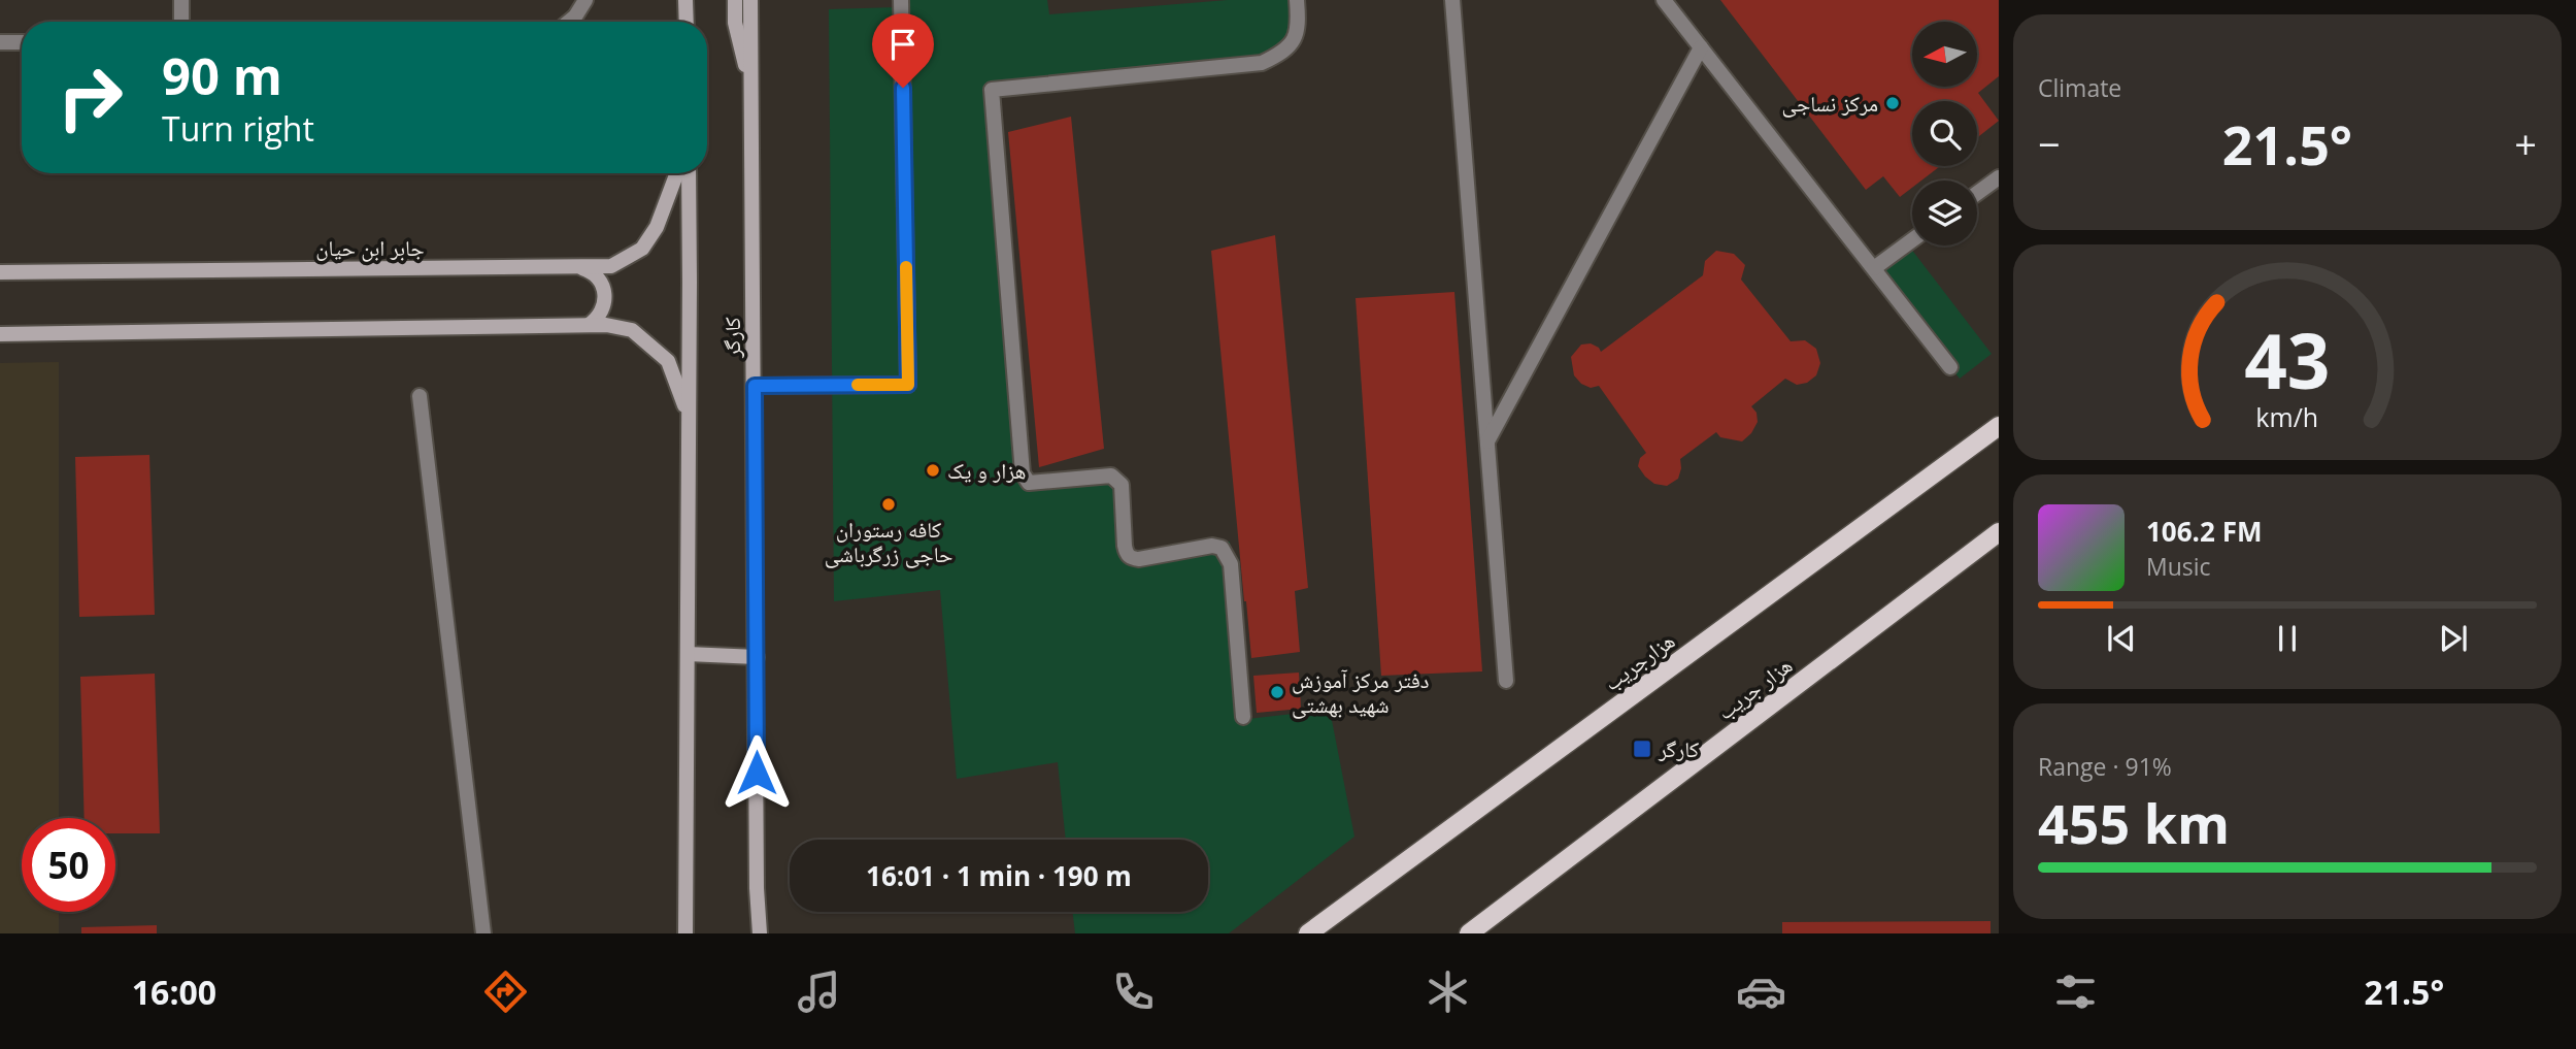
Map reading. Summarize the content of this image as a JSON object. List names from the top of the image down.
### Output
{
  "streets": {
    "main road": [
      "جابر ابن حیان",
      "کارگر",
      "هزارجریب",
      "هزار جریب"
    ]
  },
  "places": {
    "other": [
      "مرکز نساجی",
      "هزار و یک",
      "کافه رستوران حاجی زرگرباشی",
      "دفتر مرکز آموزش شهید بهشتی"
    ],
    "transit": ["کارگر"]
  },
  "north": "left",
  "page": {
    "tile": [
      "Climate",
      ["Range · 91%", "455 km"]
    ],
    "turn": ["90 m", "Turn right"],
    "heat": ["−", "21.5°", "+"],
    "song": ["106.2 FM", "Music"],
    "limit": "50",
    "trip": "16:01 · 1 min · 190 m",
    "tabs": ["16:00", "21.5°"],
    "gauge": ["43", "km/h"]
  }
}
